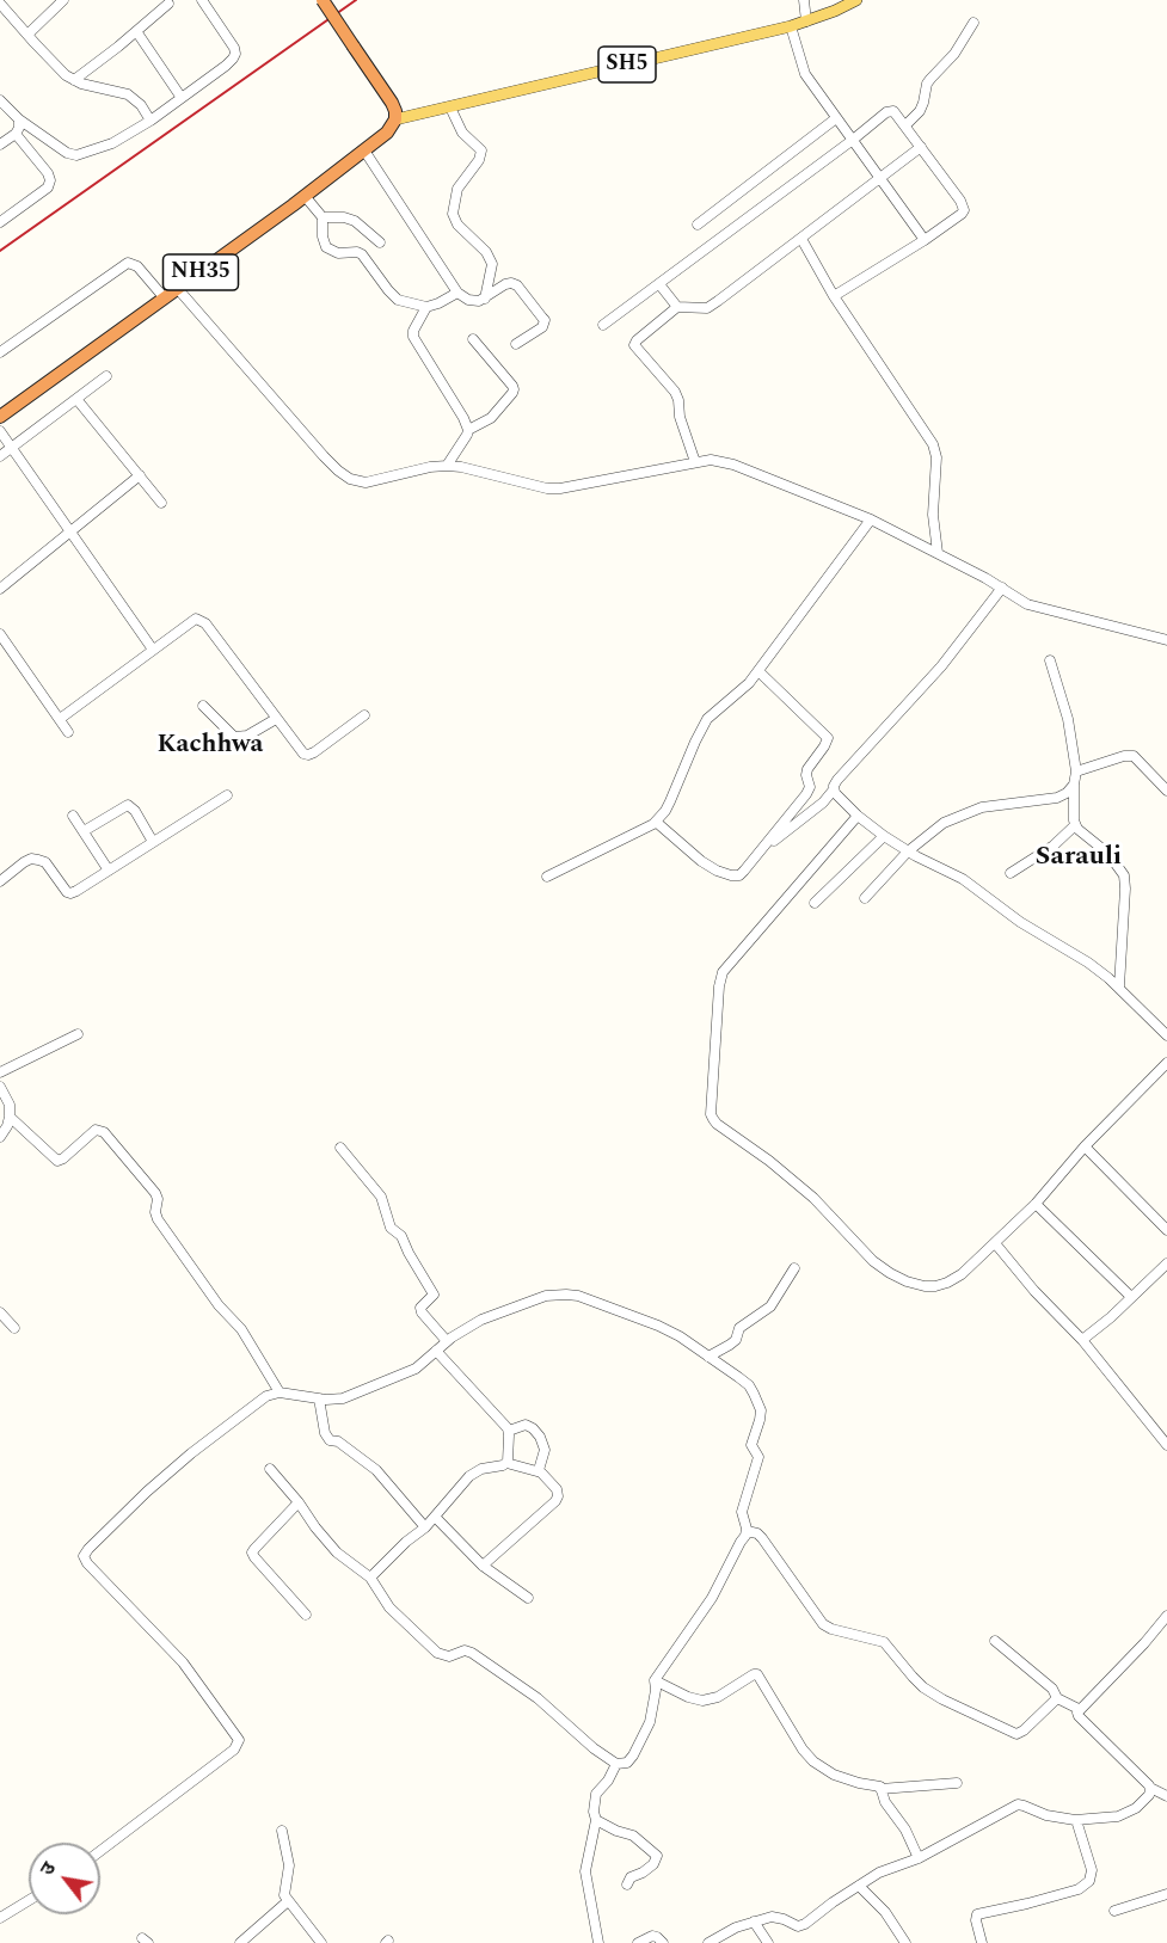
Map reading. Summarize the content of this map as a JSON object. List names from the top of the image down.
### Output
{
  "streets": {
    "highway": ["NH35"],
    "main road": ["SH5"]
  },
  "crossings": [
    ["SH5", "NH35"]
  ],
  "districts": ["Kachhwa", "Sarauli"],
  "north": "top left"
}
